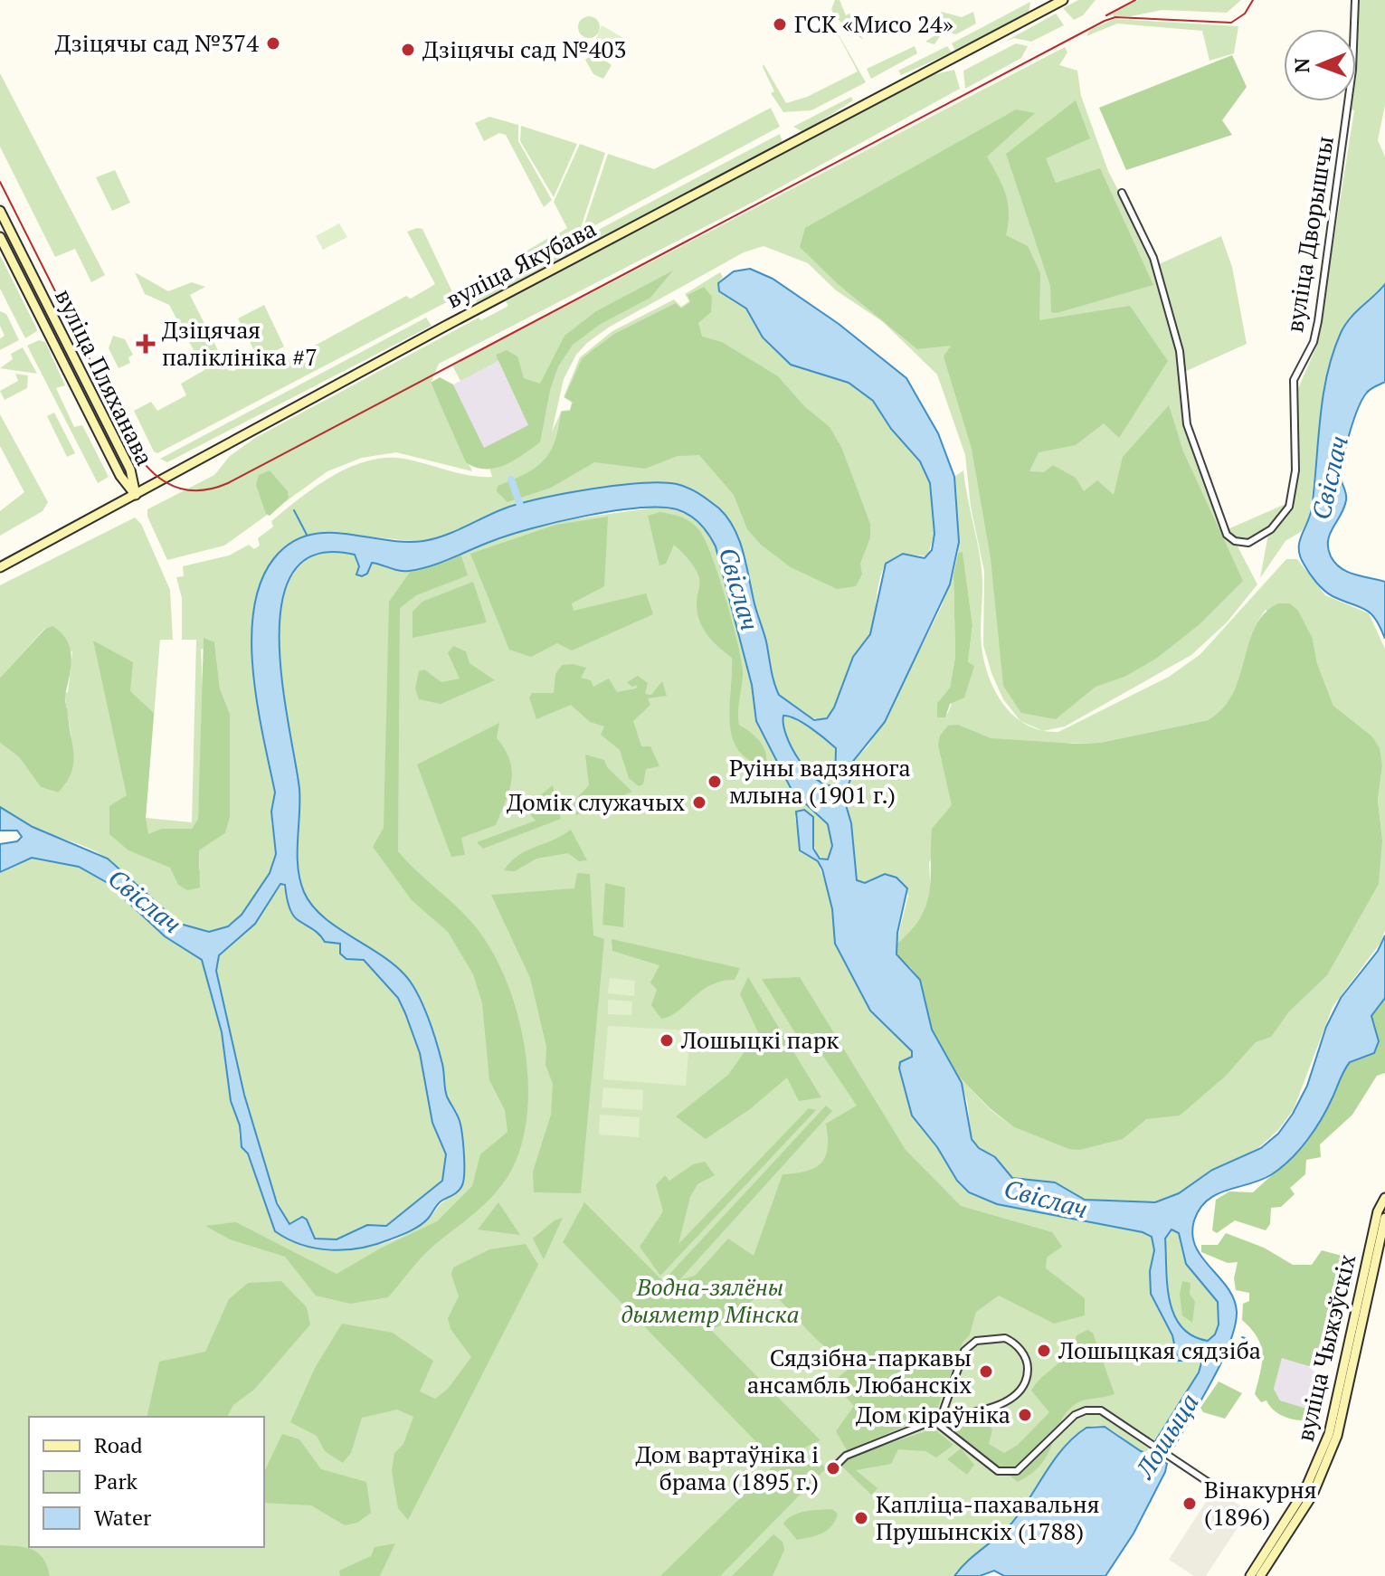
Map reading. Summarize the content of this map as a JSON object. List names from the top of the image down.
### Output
{
  "streets": {
    "main road": ["вуліца Якубава", "вуліца Пляханава", "вуліца Чыжэўскіх"],
    "street": ["вуліца Дворышчы"]
  },
  "crossings": [
    ["вуліца Якубава", "вуліца Пляханава"]
  ],
  "water": ["Свіслач", "Лошыца"],
  "parks": ["Водна-зялёны дыяметр Мінска"],
  "places": {
    "other": [
      "ГСК «Мисо 24»",
      "Дзіцячы сад №374",
      "Дзіцячы сад №403",
      "Руіны вадзянога млына (1901 г.)",
      "Домік служачых",
      "Лошыцкі парк",
      "Лошыцкая сядзіба",
      "Сядзібна-паркавы ансамбль Любанскіх",
      "Дом кіраўніка",
      "Дом вартаўніка і брама (1895 г.)",
      "Вінакурня (1896)",
      "Капліца-пахавальня Прушынскіх (1788)"
    ],
    "health": ["Дзіцячая паліклініка #7"]
  },
  "legend": ["Road", "Park", "Water"],
  "north": "left"
}
